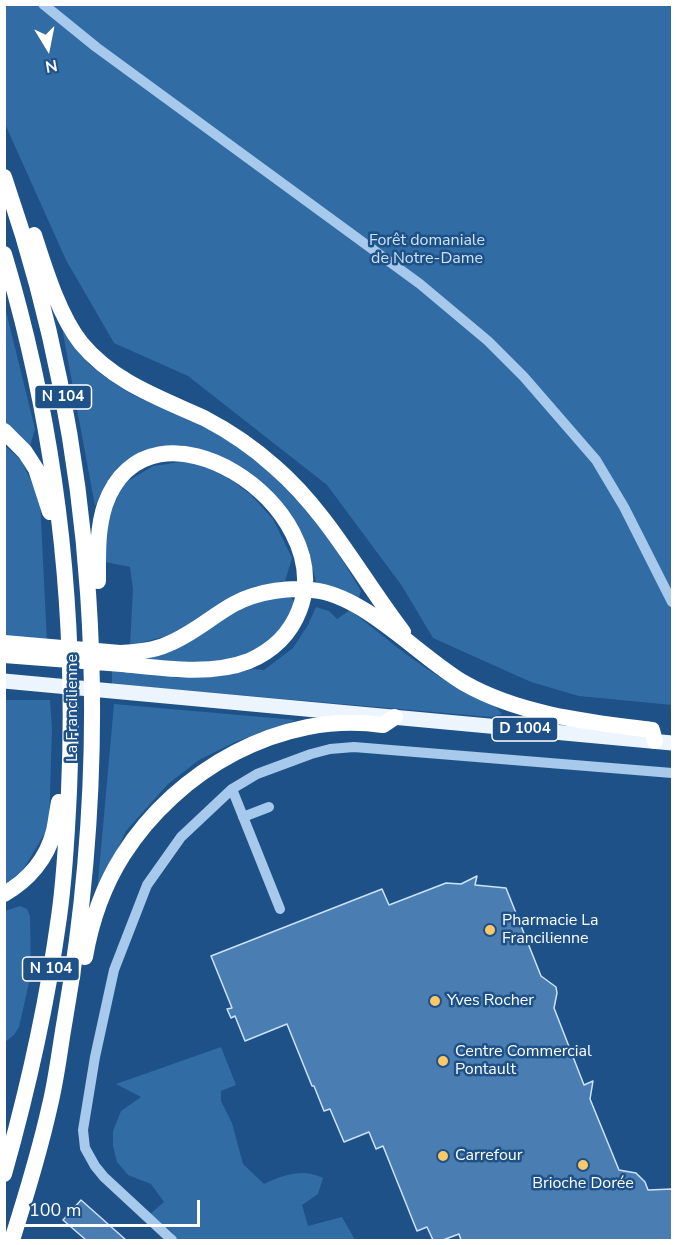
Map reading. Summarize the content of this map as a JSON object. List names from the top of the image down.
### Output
{
  "streets": {
    "highway": ["N 104", "La Francilienne"],
    "main road": ["D 1004"]
  },
  "parks": ["Forêt domaniale de Notre-Dame"],
  "places": [
    "Pharmacie La Francilienne",
    "Yves Rocher",
    "Centre Commercial Pontault",
    "Carrefour",
    "Brioche Dorée"
  ],
  "scale_bar": "100 m",
  "north": "bottom"
}
